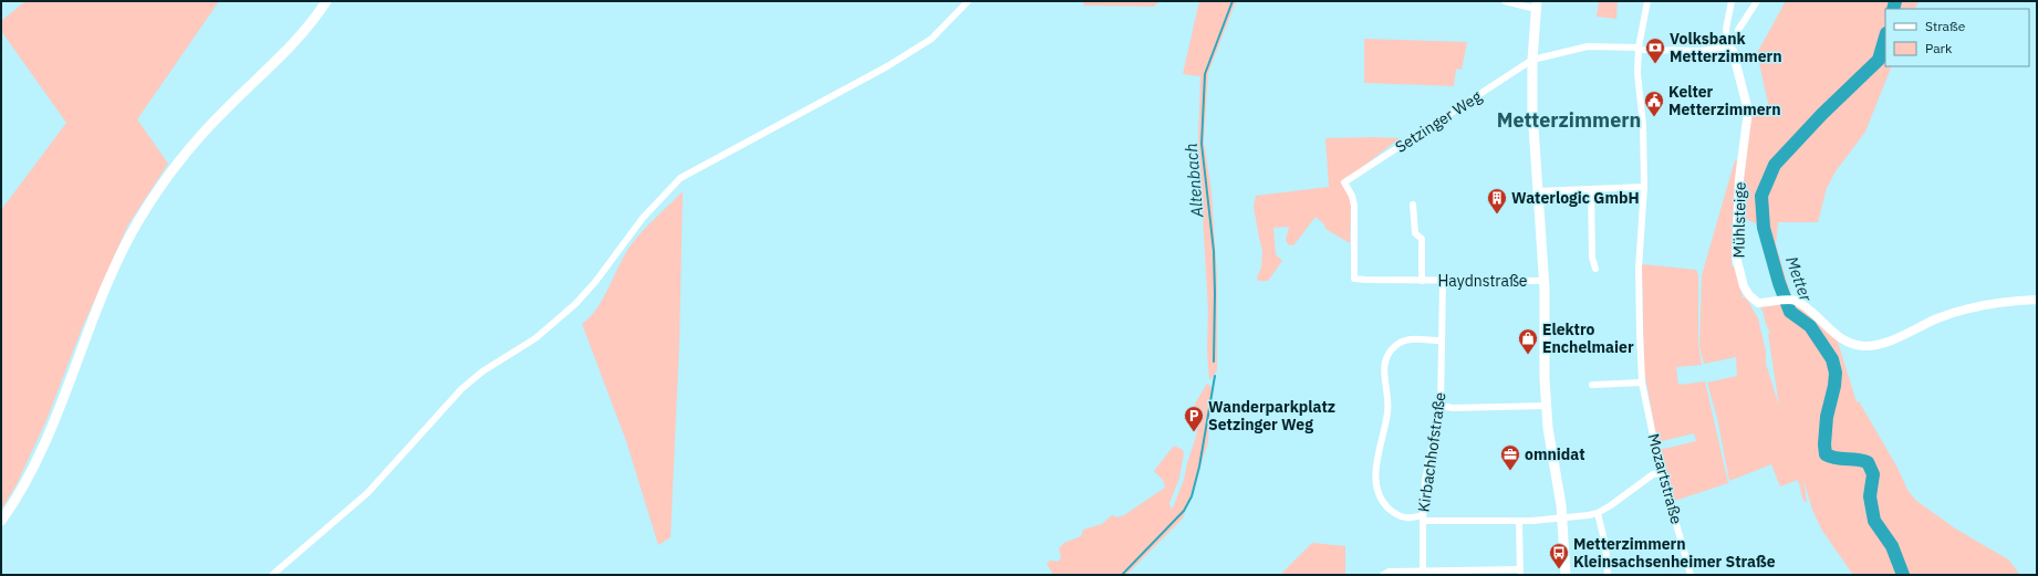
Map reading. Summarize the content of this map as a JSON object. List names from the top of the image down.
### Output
{
  "streets": {
    "street": [
      "Setzinger Weg",
      "Mühlsteige",
      "Haydnstraße",
      "Kirbachhofstraße",
      "Mozartstraße"
    ]
  },
  "crossings": [
    ["Setzinger Weg", "Mühlsteige"],
    ["Setzinger Weg", "Haydnstraße"],
    ["Setzinger Weg", "Mozartstraße"],
    ["Haydnstraße", "Kirbachhofstraße"]
  ],
  "districts": ["Metterzimmern"],
  "water": ["Altenbach", "Metter"],
  "places": {
    "bank": ["Volksbank Metterzimmern"],
    "public building": ["Kelter Metterzimmern"],
    "building": ["Waterlogic GmbH"],
    "shop": ["Elektro Enchelmaier"],
    "parking": ["Wanderparkplatz Setzinger Weg"],
    "office": ["omnidat"],
    "bus stop": ["Metterzimmern Kleinsachsenheimer Straße"]
  },
  "legend": ["Straße", "Park"]
}
